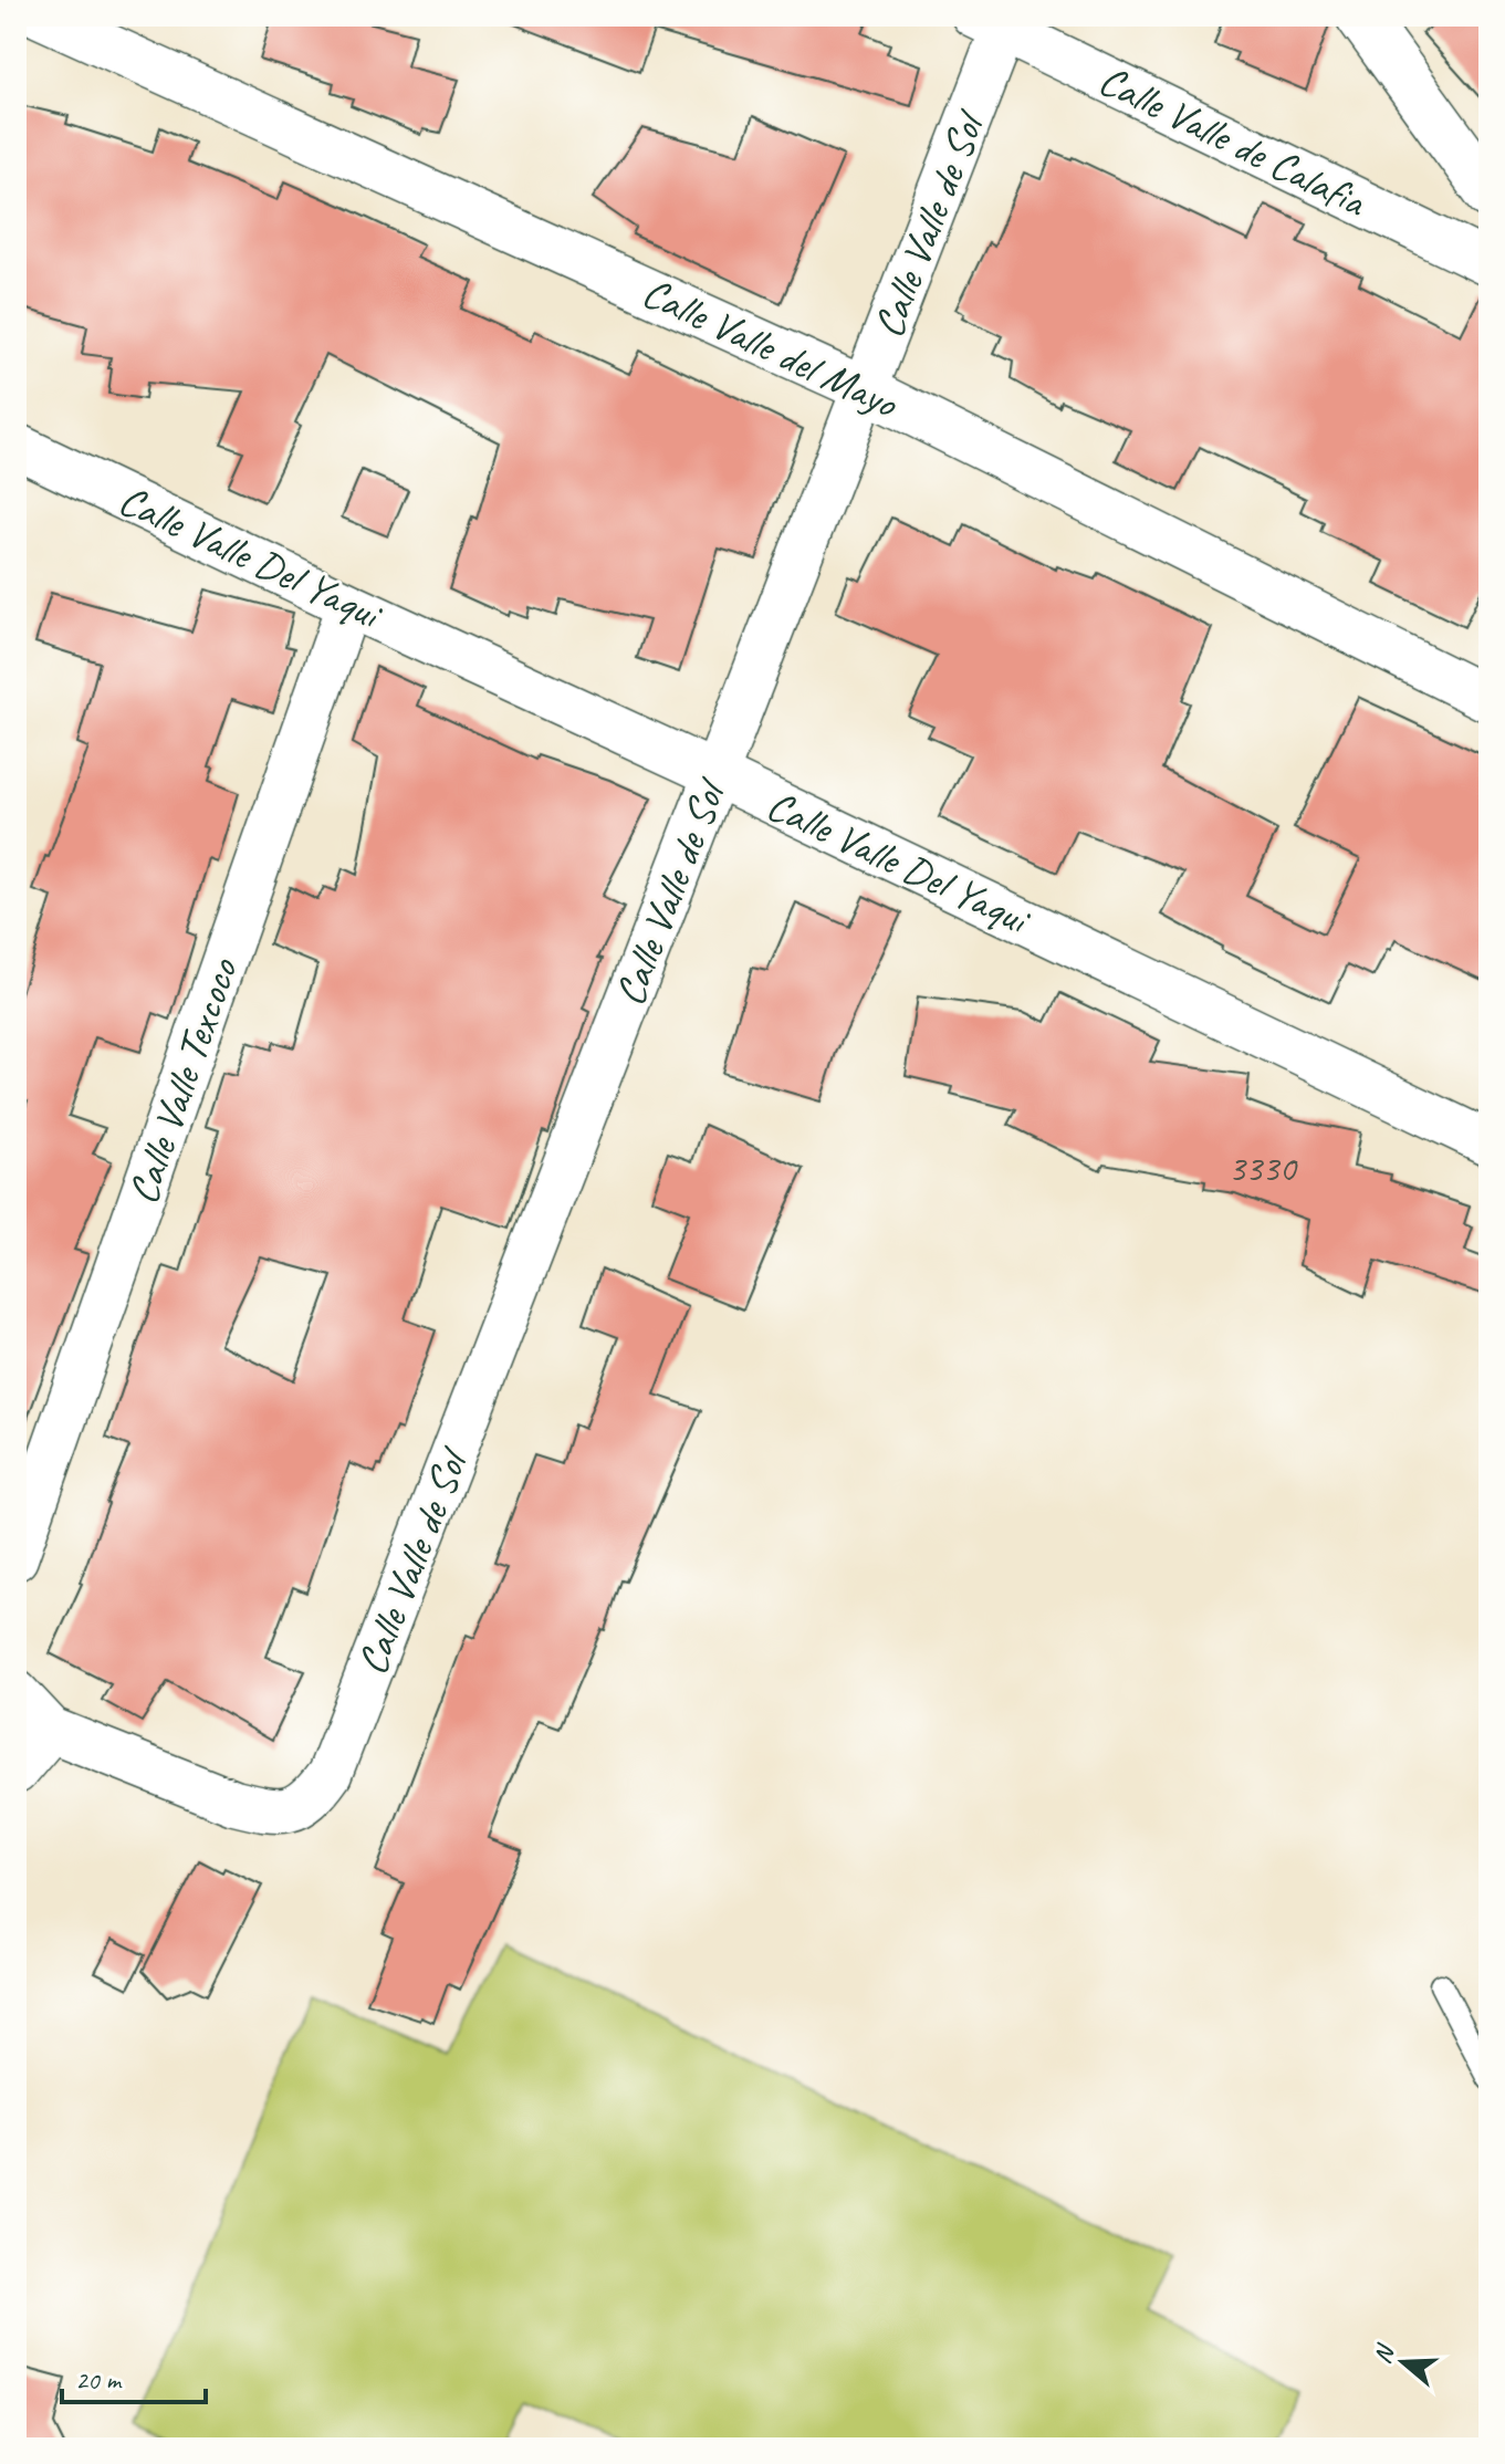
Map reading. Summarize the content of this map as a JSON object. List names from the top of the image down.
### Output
{
  "streets": {
    "street": [
      "Calle Valle de Calafia",
      "Calle Valle de Sol",
      "Calle Valle del Mayo",
      "Calle Valle Del Yaqui",
      "Calle Valle Texcoco"
    ]
  },
  "crossings": [
    ["Calle Valle de Calafia", "Calle Valle de Sol"],
    ["Calle Valle de Sol", "Calle Valle del Mayo"],
    ["Calle Valle de Sol", "Calle Valle Del Yaqui"],
    ["Calle Valle Del Yaqui", "Calle Valle Texcoco"]
  ],
  "house_numbers": ["3330"],
  "scale_bar": "20 m",
  "north": "left"
}
